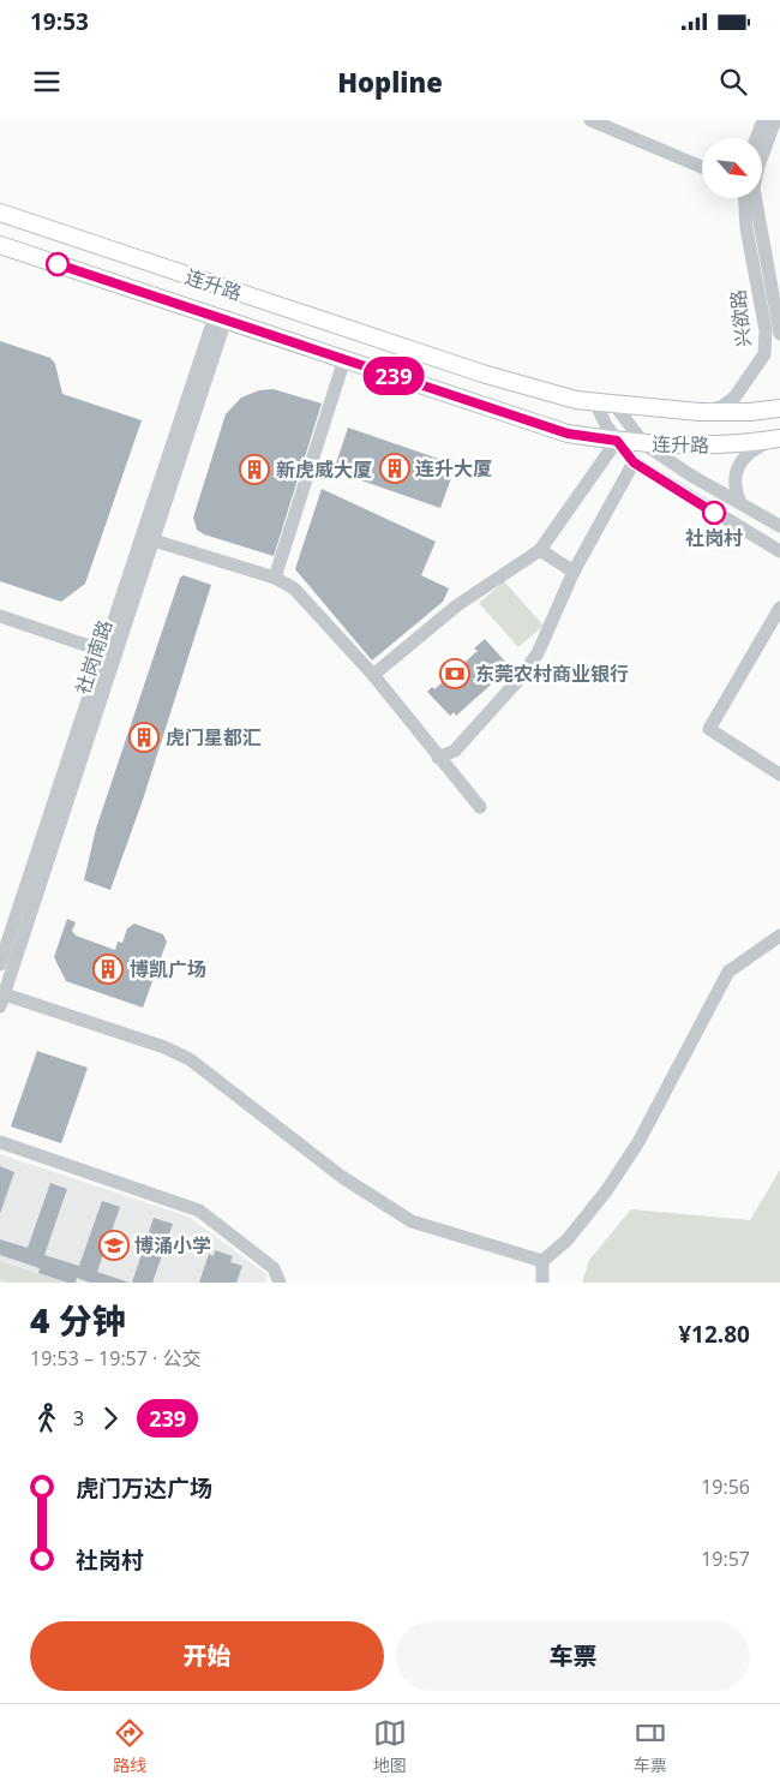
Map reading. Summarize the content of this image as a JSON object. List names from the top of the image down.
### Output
{
  "streets": {
    "main road": ["连升路"],
    "street": ["兴欲路", "社岗南路"]
  },
  "crossings": [
    ["连升路", "兴欲路"],
    ["连升路", "社岗南路"]
  ],
  "places": {
    "building": [
      "连升大厦",
      "新虎威大厦",
      "虎门星都汇",
      "博凯广场"
    ],
    "other": ["社岗村"],
    "bank": ["东莞农村商业银行"],
    "school or university": ["博涌小学"]
  },
  "lines": ["bus line 239"],
  "north": "bottom right",
  "page": {
    "status": "19:53",
    "header": "Hopline",
    "on_map": "239",
    "heading": ["4 分钟", "19:53 – 19:57 · 公交", "¥12.80"],
    "legs": ["3", "239"],
    "list": [
      {
        "name": "虎门万达广场",
        "value": "19:56"
      },
      {
        "name": "社岗村",
        "value": "19:57"
      }
    ],
    "buttons": ["开始", "车票"],
    "tabs": ["路线", "地图", "车票"]
  }
}
